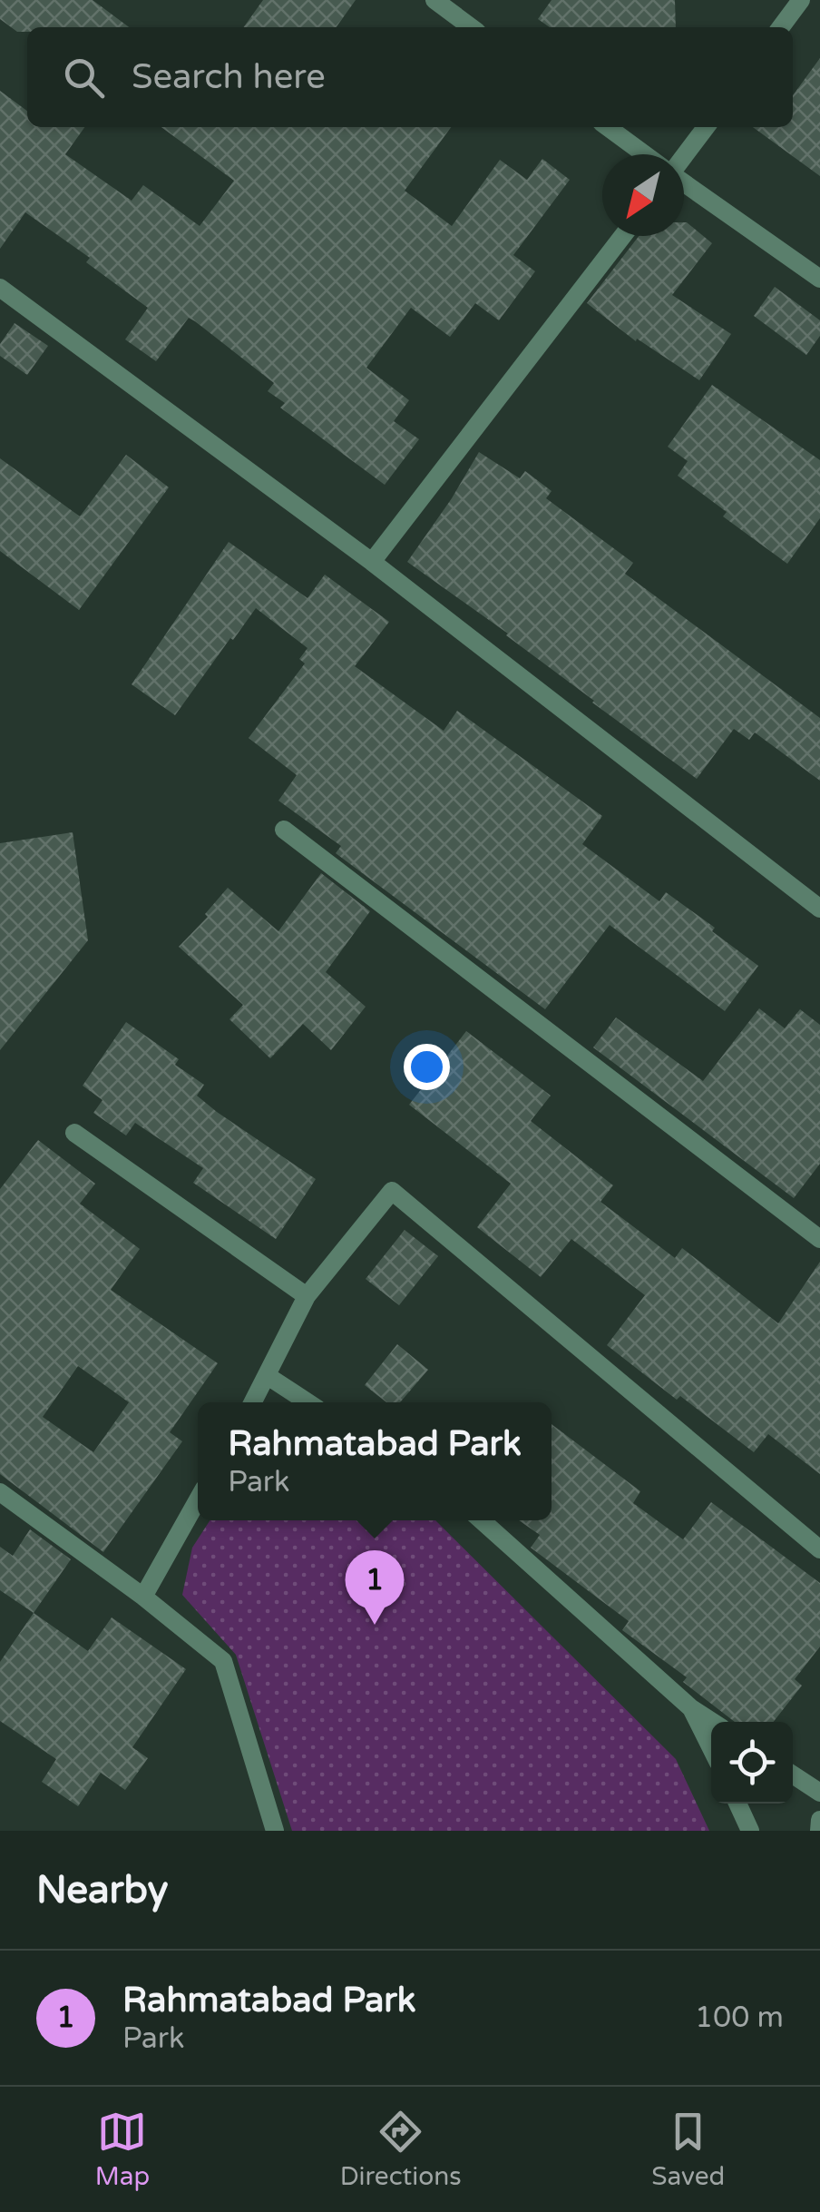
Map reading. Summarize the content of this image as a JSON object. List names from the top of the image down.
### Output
{
  "north": "bottom left",
  "page": {
    "search": "Search here",
    "popup": ["Rahmatabad Park", "Park"],
    "pins": "1",
    "heading": "Nearby",
    "list": [
      {
        "mark": "1",
        "name": "Rahmatabad Park",
        "note": "Park",
        "value": "100 m"
      }
    ],
    "nav": ["Map", "Directions", "Saved"]
  }
}
